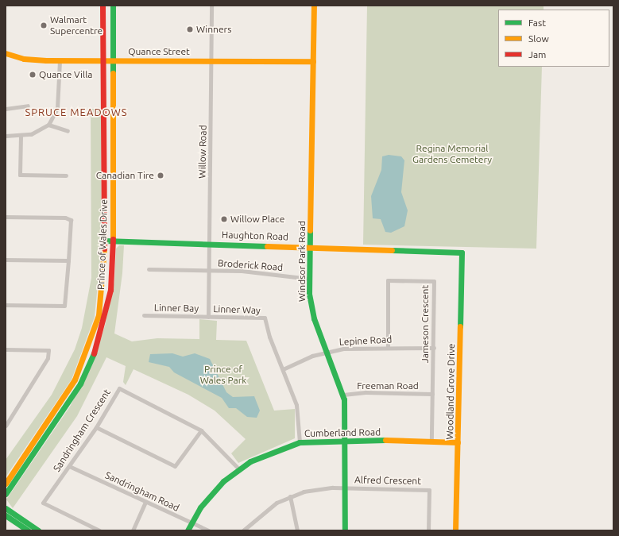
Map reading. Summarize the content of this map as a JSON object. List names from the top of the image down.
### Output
{
  "streets": {
    "street": [
      "Quance Street",
      "Willow Road",
      "Haughton Road",
      "Prince of Wales Drive",
      "Windsor Park Road",
      "Broderick Road",
      "Linner Bay",
      "Linner Way",
      "Jameson Crescent",
      "Lepine Road",
      "Freeman Road",
      "Woodland Grove Drive",
      "Sandringham Crescent",
      "Cumberland Road",
      "Alfred Crescent",
      "Sandringham Road"
    ]
  },
  "crossings": [
    ["Quance Street", "Willow Road"],
    ["Quance Street", "Prince of Wales Drive"],
    ["Quance Street", "Windsor Park Road"],
    ["Willow Road", "Haughton Road"],
    ["Willow Road", "Linner Way"],
    ["Haughton Road", "Prince of Wales Drive"],
    ["Haughton Road", "Windsor Park Road"],
    ["Haughton Road", "Linner Way"],
    ["Haughton Road", "Woodland Grove Drive"],
    ["Windsor Park Road", "Broderick Road"],
    ["Windsor Park Road", "Lepine Road"],
    ["Windsor Park Road", "Freeman Road"],
    ["Windsor Park Road", "Cumberland Road"],
    ["Windsor Park Road", "Alfred Crescent"],
    ["Broderick Road", "Linner Way"],
    ["Linner Bay", "Linner Way"],
    ["Linner Way", "Lepine Road"],
    ["Linner Way", "Cumberland Road"],
    ["Jameson Crescent", "Lepine Road"],
    ["Jameson Crescent", "Freeman Road"],
    ["Jameson Crescent", "Cumberland Road"],
    ["Woodland Grove Drive", "Cumberland Road"],
    ["Sandringham Crescent", "Cumberland Road"],
    ["Sandringham Crescent", "Sandringham Road"],
    ["Cumberland Road", "Sandringham Road"]
  ],
  "districts": ["SPRUCE MEADOWS"],
  "parks": ["Regina Memorial Gardens Cemetery", "Prince of Wales Park"],
  "places": [
    "Walmart Supercentre",
    "Winners",
    "Quance Villa",
    "Canadian Tire",
    "Willow Place"
  ],
  "legend": ["Fast", "Slow", "Jam"]
}
